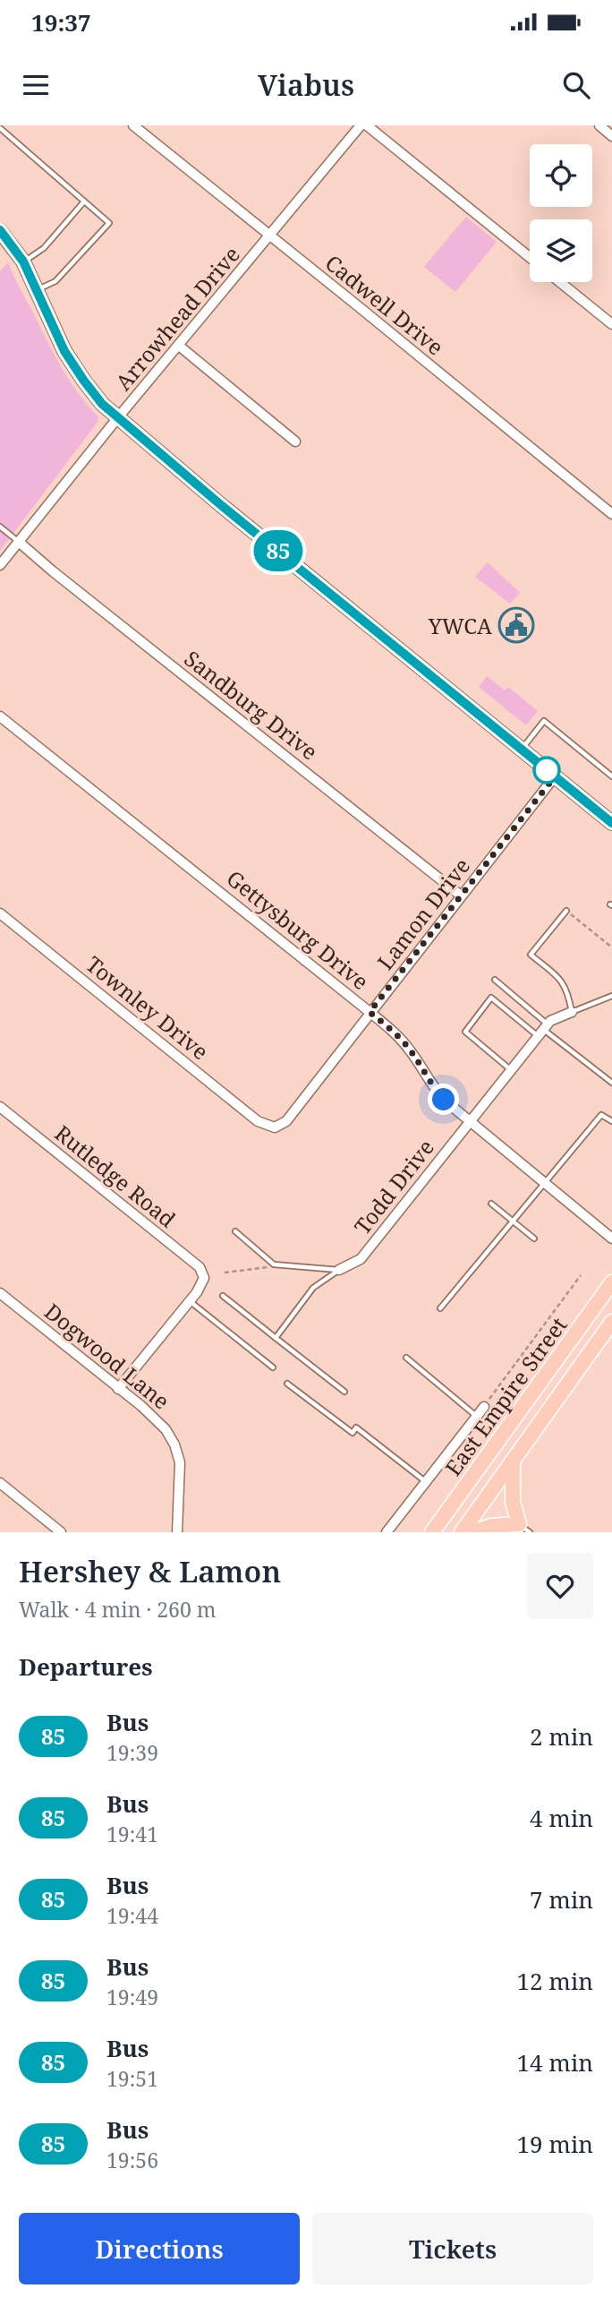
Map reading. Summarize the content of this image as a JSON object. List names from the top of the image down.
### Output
{
  "streets": {
    "main road": ["East Empire Street"],
    "street": [
      "Cadwell Drive",
      "Arrowhead Drive",
      "Sandburg Drive",
      "Lamon Drive",
      "Gettysburg Drive",
      "Townley Drive",
      "Rutledge Road",
      "Todd Drive",
      "Dogwood Lane"
    ]
  },
  "crossings": [
    ["Cadwell Drive", "Arrowhead Drive"],
    ["Arrowhead Drive", "Sandburg Drive"],
    ["Sandburg Drive", "Lamon Drive"],
    ["Lamon Drive", "Gettysburg Drive"],
    ["Lamon Drive", "Townley Drive"],
    ["Gettysburg Drive", "Todd Drive"]
  ],
  "places": {
    "public building": ["YWCA"]
  },
  "lines": ["bus line 85"],
  "page": {
    "status": "19:37",
    "header": "Viabus",
    "on_map": "85",
    "heading": [
      ["Hershey & Lamon", "Walk · 4 min · 260 m"],
      "Departures"
    ],
    "list": [
      {
        "mark": "85",
        "name": "Bus",
        "note": "19:39",
        "value": "2 min"
      },
      {
        "mark": "85",
        "name": "Bus",
        "note": "19:41",
        "value": "4 min"
      },
      {
        "mark": "85",
        "name": "Bus",
        "note": "19:44",
        "value": "7 min"
      },
      {
        "mark": "85",
        "name": "Bus",
        "note": "19:49",
        "value": "12 min"
      },
      {
        "mark": "85",
        "name": "Bus",
        "note": "19:51",
        "value": "14 min"
      },
      {
        "mark": "85",
        "name": "Bus",
        "note": "19:56",
        "value": "19 min"
      }
    ],
    "buttons": ["Directions", "Tickets"]
  }
}
